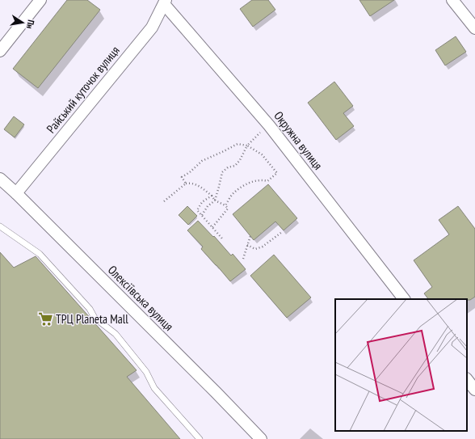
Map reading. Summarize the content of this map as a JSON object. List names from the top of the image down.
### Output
{
  "streets": {
    "street": ["Райський куточок вулиця", "Окружна вулиця", "Олексіївська вулиця"]
  },
  "crossings": [
    ["Райський куточок вулиця", "Окружна вулиця"],
    ["Райський куточок вулиця", "Олексіївська вулиця"]
  ],
  "places": {
    "supermarket": ["ТРЦ Planeta Mall"]
  },
  "north": "right"
}
